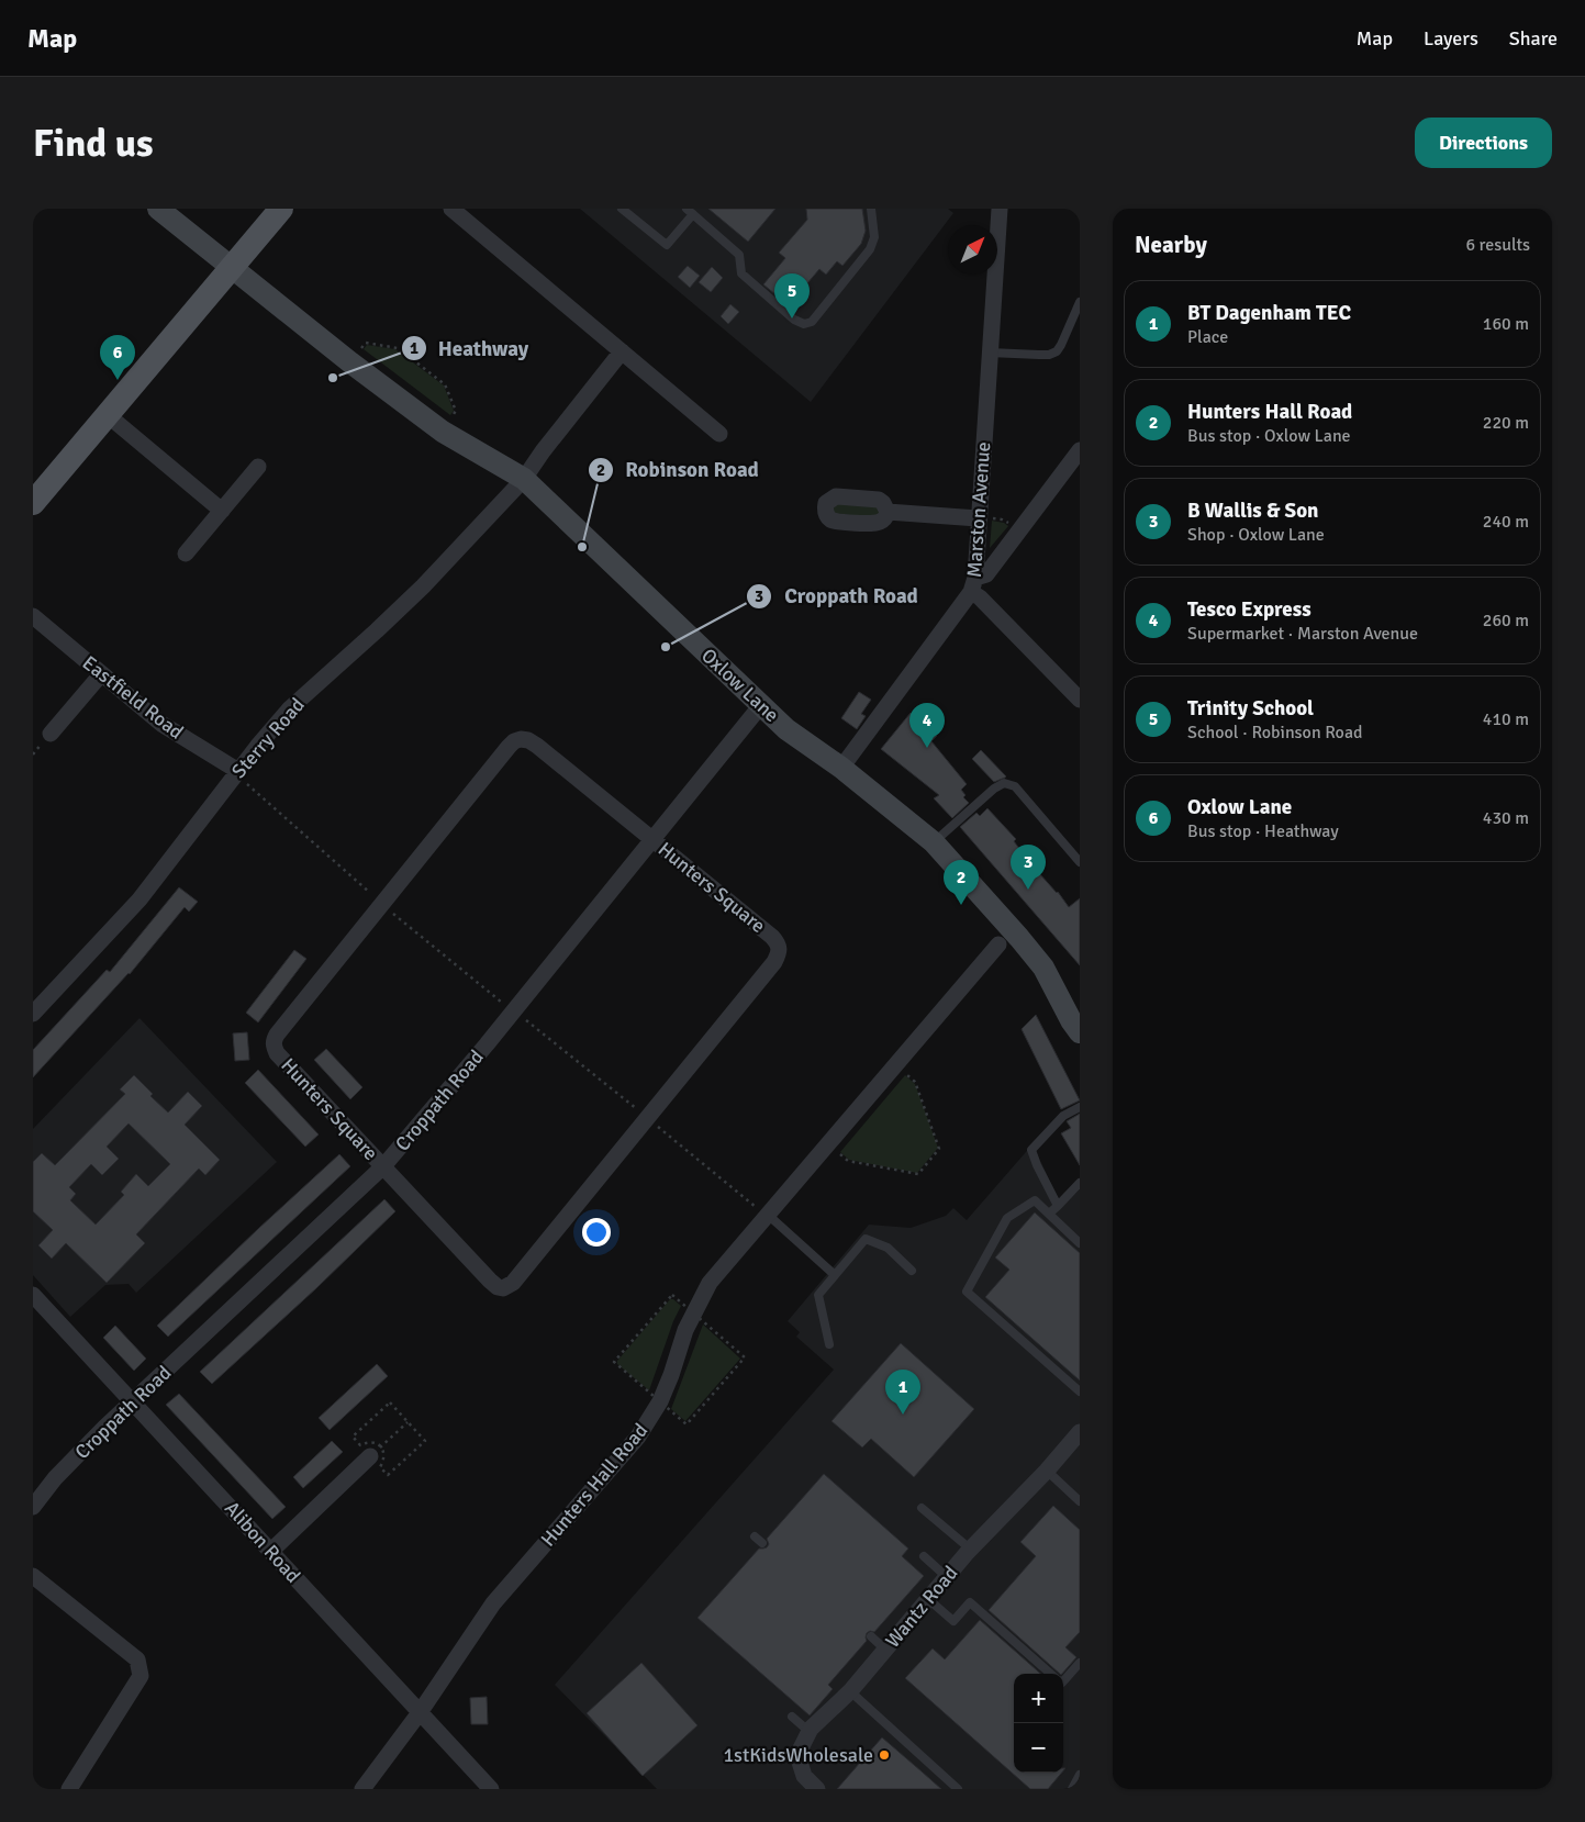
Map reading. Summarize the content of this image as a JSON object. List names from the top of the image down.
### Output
{
  "streets": {
    "street": [
      "Marston Avenue",
      "Oxlow Lane",
      "Eastfield Road",
      "Sterry Road",
      "Hunters Square",
      "Croppath Road",
      "Hunters Hall Road",
      "Alibon Road",
      "Wantz Road"
    ]
  },
  "crossings": [
    ["Marston Avenue", "Oxlow Lane"],
    ["Oxlow Lane", "Sterry Road"],
    ["Oxlow Lane", "Croppath Road"],
    ["Eastfield Road", "Sterry Road"],
    ["Hunters Square", "Croppath Road"],
    ["Croppath Road", "Alibon Road"],
    ["Hunters Hall Road", "Alibon Road"]
  ],
  "places": [
    "Heathway",
    "Robinson Road",
    "Croppath Road",
    "1stKidsWholesale"
  ],
  "north": "top right",
  "page": {
    "header": "Map",
    "nav": ["Map", "Layers", "Share"],
    "buttons": "Directions",
    "title": "Find us",
    "heading": ["Nearby", "6 results"],
    "pins": [
      "5",
      "6",
      "4",
      "3",
      "2",
      "1"
    ],
    "list": [
      {
        "mark": "1",
        "name": "BT Dagenham TEC",
        "note": "Place",
        "value": "160 m"
      },
      {
        "mark": "2",
        "name": "Hunters Hall Road",
        "note": "Bus stop · Oxlow Lane",
        "value": "220 m"
      },
      {
        "mark": "3",
        "name": "B Wallis & Son",
        "note": "Shop · Oxlow Lane",
        "value": "240 m"
      },
      {
        "mark": "4",
        "name": "Tesco Express",
        "note": "Supermarket · Marston Avenue",
        "value": "260 m"
      },
      {
        "mark": "5",
        "name": "Trinity School",
        "note": "School · Robinson Road",
        "value": "410 m"
      },
      {
        "mark": "6",
        "name": "Oxlow Lane",
        "note": "Bus stop · Heathway",
        "value": "430 m"
      }
    ],
    "map_buttons": ["+", "−"]
  }
}
